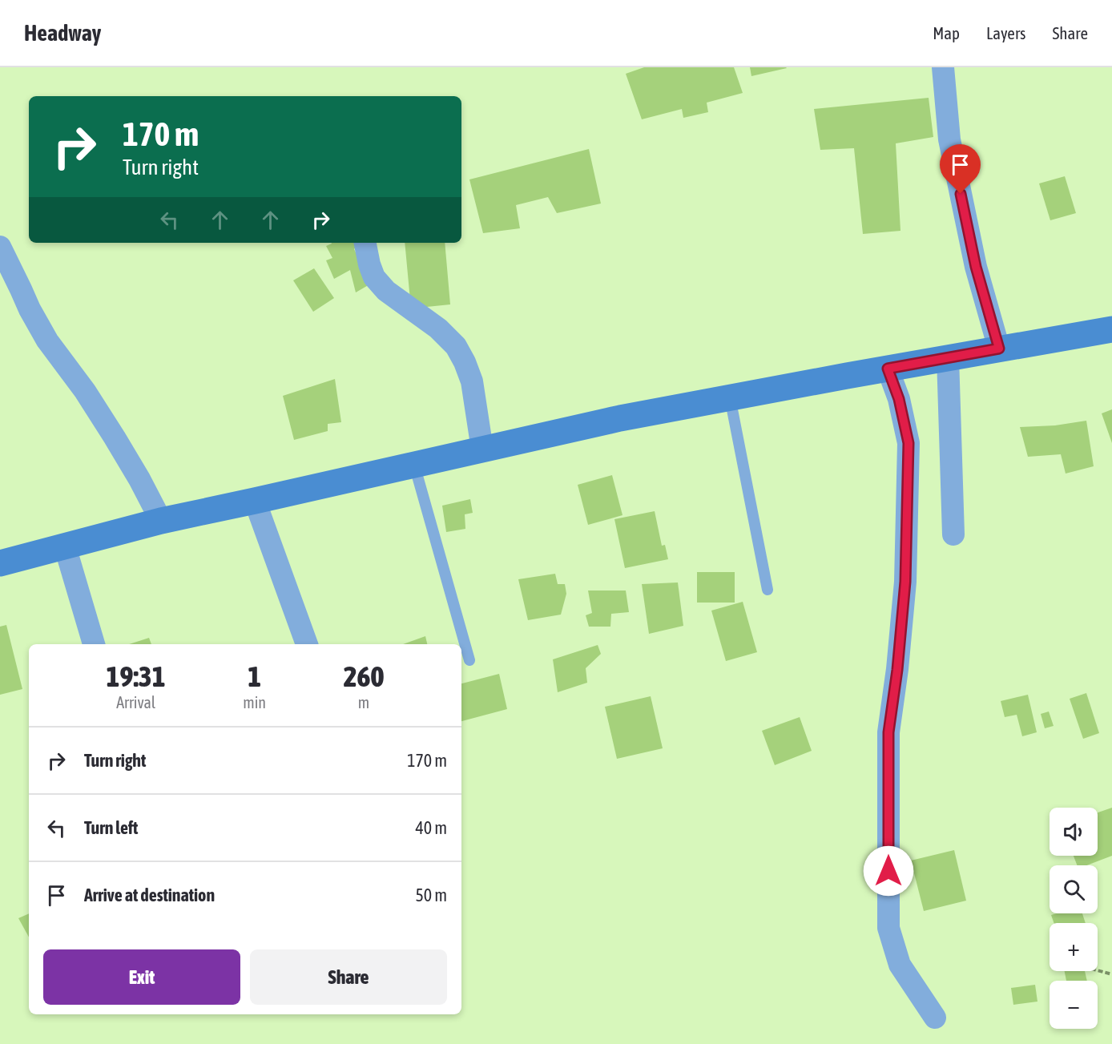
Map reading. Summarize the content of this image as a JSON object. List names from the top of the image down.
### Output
{
  "page": {
    "header": "Headway",
    "nav": ["Map", "Layers", "Share"],
    "turn": ["170 m", "Turn right"],
    "eta": [
      "19:31",
      "Arrival",
      "1",
      "min",
      "260",
      "m"
    ],
    "list": [
      {
        "name": "Turn right",
        "value": "170 m"
      },
      {
        "name": "Turn left",
        "value": "40 m"
      },
      {
        "name": "Arrive at destination",
        "value": "50 m"
      }
    ],
    "map_buttons": ["+", "−"],
    "buttons": ["Exit", "Share"]
  }
}
